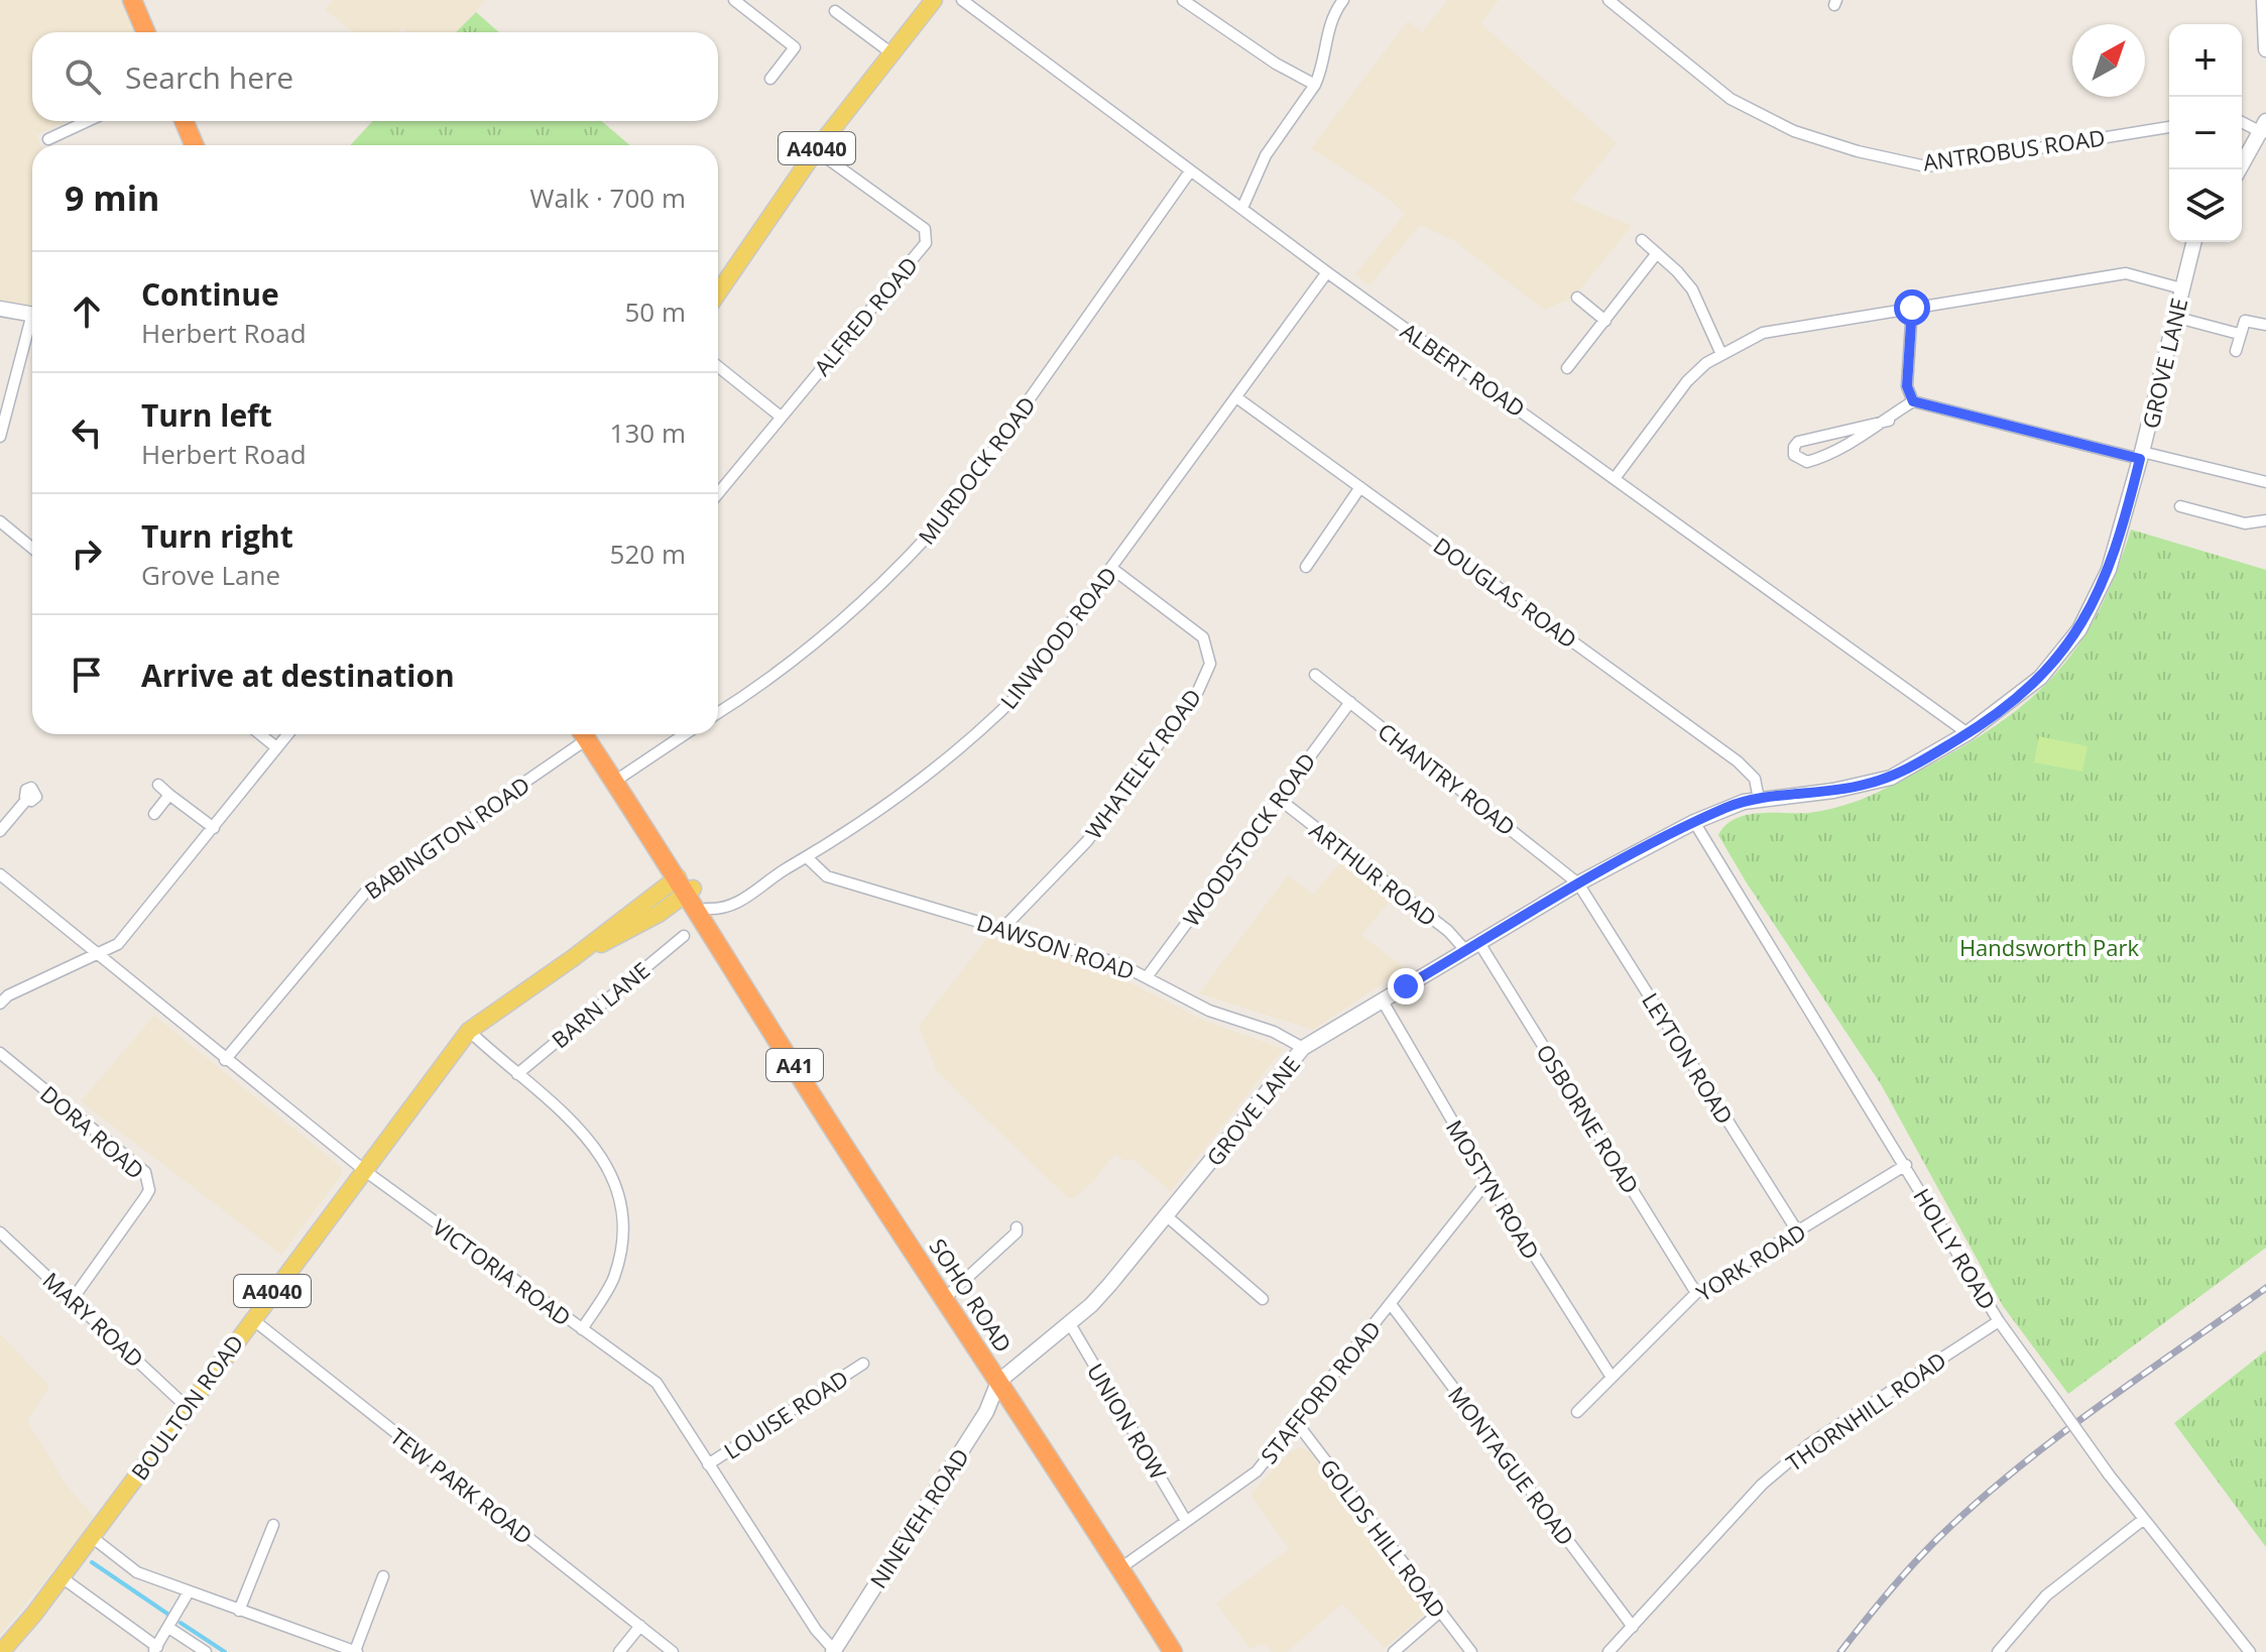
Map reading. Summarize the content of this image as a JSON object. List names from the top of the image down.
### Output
{
  "streets": {
    "highway": ["A41", "SOHO ROAD"],
    "main road": ["A4040", "BOULTON ROAD"],
    "street": [
      "ANTROBUS ROAD",
      "ALFRED ROAD",
      "GROVE LANE",
      "ALBERT ROAD",
      "MURDOCK ROAD",
      "DOUGLAS ROAD",
      "LINWOOD ROAD",
      "WHATELEY ROAD",
      "CHANTRY ROAD",
      "BABINGTON ROAD",
      "WOODSTOCK ROAD",
      "ARTHUR ROAD",
      "DAWSON ROAD",
      "BARN LANE",
      "LEYTON ROAD",
      "OSBORNE ROAD",
      "DORA ROAD",
      "MOSTYN ROAD",
      "HOLLY ROAD",
      "YORK ROAD",
      "VICTORIA ROAD",
      "MARY ROAD",
      "STAFFORD ROAD",
      "THORNHILL ROAD",
      "LOUISE ROAD",
      "UNION ROW",
      "MONTAGUE ROAD",
      "TEW PARK ROAD",
      "NINEVEH ROAD",
      "GOLDS HILL ROAD"
    ]
  },
  "crossings": [
    ["A4040", "ALFRED ROAD"],
    ["GROVE LANE", "ALBERT ROAD"],
    ["GROVE LANE", "DOUGLAS ROAD"],
    ["GROVE LANE", "CHANTRY ROAD"],
    ["GROVE LANE", "ARTHUR ROAD"],
    ["GROVE LANE", "DAWSON ROAD"],
    ["GROVE LANE", "LEYTON ROAD"],
    ["GROVE LANE", "OSBORNE ROAD"],
    ["GROVE LANE", "MOSTYN ROAD"],
    ["GROVE LANE", "HOLLY ROAD"],
    ["GROVE LANE", "SOHO ROAD"],
    ["GROVE LANE", "UNION ROW"],
    ["GROVE LANE", "NINEVEH ROAD"],
    ["ALBERT ROAD", "MURDOCK ROAD"],
    ["ALBERT ROAD", "LINWOOD ROAD"],
    ["DOUGLAS ROAD", "LINWOOD ROAD"],
    ["LINWOOD ROAD", "WHATELEY ROAD"],
    ["LINWOOD ROAD", "DAWSON ROAD"],
    ["LINWOOD ROAD", "SOHO ROAD"],
    ["WHATELEY ROAD", "DAWSON ROAD"],
    ["CHANTRY ROAD", "WOODSTOCK ROAD"],
    ["CHANTRY ROAD", "LEYTON ROAD"],
    ["BABINGTON ROAD", "VICTORIA ROAD"],
    ["WOODSTOCK ROAD", "ARTHUR ROAD"],
    ["WOODSTOCK ROAD", "DAWSON ROAD"],
    ["ARTHUR ROAD", "OSBORNE ROAD"],
    ["LEYTON ROAD", "YORK ROAD"],
    ["OSBORNE ROAD", "YORK ROAD"],
    ["DORA ROAD", "MARY ROAD"],
    ["MOSTYN ROAD", "YORK ROAD"],
    ["MOSTYN ROAD", "STAFFORD ROAD"],
    ["HOLLY ROAD", "YORK ROAD"],
    ["HOLLY ROAD", "THORNHILL ROAD"],
    ["VICTORIA ROAD", "BOULTON ROAD"],
    ["VICTORIA ROAD", "LOUISE ROAD"],
    ["VICTORIA ROAD", "NINEVEH ROAD"],
    ["SOHO ROAD", "STAFFORD ROAD"],
    ["SOHO ROAD", "BOULTON ROAD"],
    ["SOHO ROAD", "NINEVEH ROAD"],
    ["MARY ROAD", "BOULTON ROAD"],
    ["STAFFORD ROAD", "UNION ROW"],
    ["STAFFORD ROAD", "MONTAGUE ROAD"],
    ["STAFFORD ROAD", "GOLDS HILL ROAD"],
    ["BOULTON ROAD", "TEW PARK ROAD"],
    ["THORNHILL ROAD", "MONTAGUE ROAD"]
  ],
  "parks": ["Handsworth Park"],
  "north": "top right",
  "page": {
    "map_buttons": ["+", "−"],
    "search": "Search here",
    "heading": ["9 min", "Walk · 700 m"],
    "list": [
      ["Continue", "Herbert Road", "50 m"],
      ["Turn left", "Herbert Road", "130 m"],
      ["Turn right", "Grove Lane", "520 m"],
      "Arrive at destination"
    ]
  }
}
